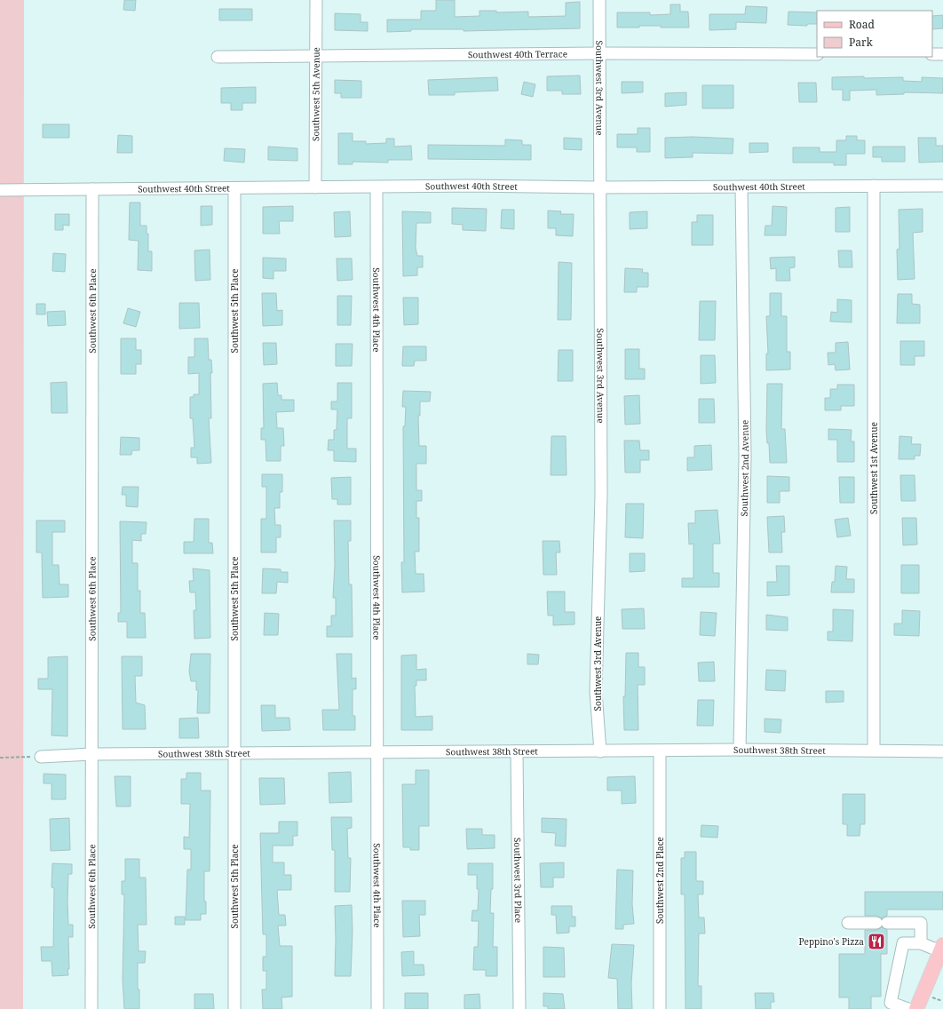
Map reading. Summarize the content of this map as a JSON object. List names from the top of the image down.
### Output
{
  "streets": {
    "street": [
      "Southwest 40th Terrace",
      "Southwest 3rd Avenue",
      "Southwest 5th Avenue",
      "Southwest 40th Street",
      "Southwest 4th Place",
      "Southwest 6th Place",
      "Southwest 5th Place",
      "Southwest 2nd Avenue",
      "Southwest 1st Avenue",
      "Southwest 38th Street",
      "Southwest 3rd Place",
      "Southwest 2nd Place"
    ]
  },
  "crossings": [
    ["Southwest 40th Terrace", "Southwest 3rd Avenue"],
    ["Southwest 40th Terrace", "Southwest 5th Avenue"],
    ["Southwest 3rd Avenue", "Southwest 40th Street"],
    ["Southwest 3rd Avenue", "Southwest 38th Street"],
    ["Southwest 5th Avenue", "Southwest 40th Street"],
    ["Southwest 40th Street", "Southwest 4th Place"],
    ["Southwest 40th Street", "Southwest 6th Place"],
    ["Southwest 40th Street", "Southwest 5th Place"],
    ["Southwest 40th Street", "Southwest 2nd Avenue"],
    ["Southwest 40th Street", "Southwest 1st Avenue"],
    ["Southwest 4th Place", "Southwest 38th Street"],
    ["Southwest 6th Place", "Southwest 38th Street"],
    ["Southwest 5th Place", "Southwest 38th Street"],
    ["Southwest 2nd Avenue", "Southwest 38th Street"],
    ["Southwest 1st Avenue", "Southwest 38th Street"],
    ["Southwest 38th Street", "Southwest 3rd Place"],
    ["Southwest 38th Street", "Southwest 2nd Place"]
  ],
  "places": {
    "restaurant": ["Peppino's Pizza"]
  },
  "legend": ["Road", "Park"]
}
